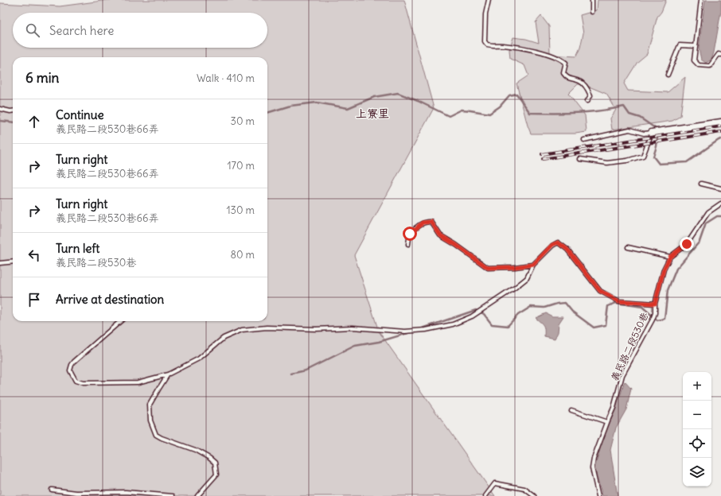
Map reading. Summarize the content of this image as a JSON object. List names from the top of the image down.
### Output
{
  "streets": {
    "lane": ["義民路二段530巷"]
  },
  "districts": ["上寮里"],
  "page": {
    "search": "Search here",
    "heading": ["6 min", "Walk · 410 m"],
    "list": [
      ["Continue", "義民路二段530巷66弄", "30 m"],
      ["Turn right", "義民路二段530巷66弄", "170 m"],
      ["Turn right", "義民路二段530巷66弄", "130 m"],
      ["Turn left", "義民路二段530巷", "80 m"],
      "Arrive at destination"
    ],
    "map_buttons": ["+", "−"]
  }
}
